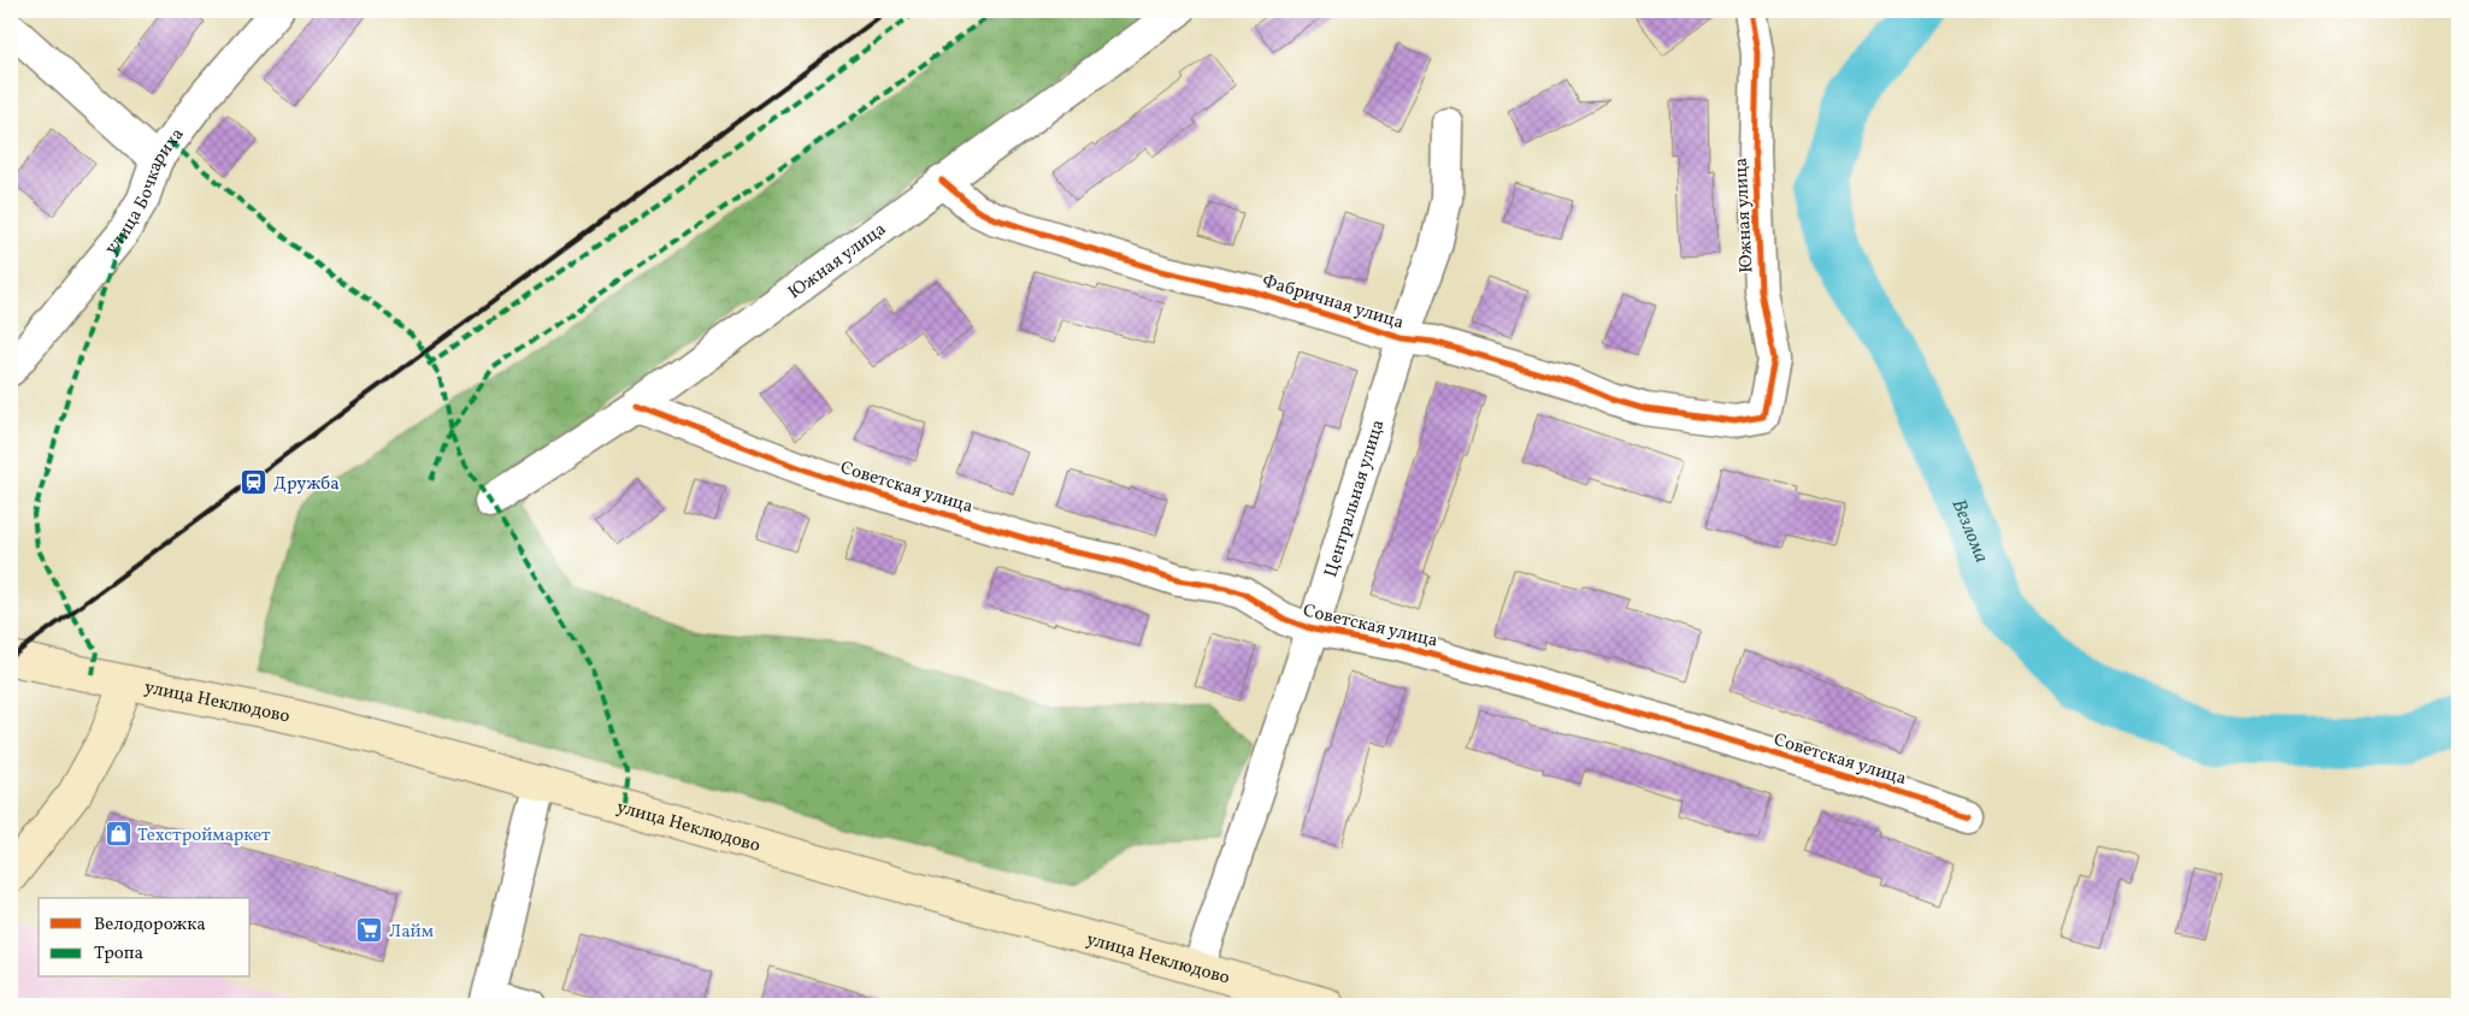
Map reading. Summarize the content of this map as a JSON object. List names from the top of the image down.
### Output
{
  "streets": {
    "main road": ["улица Неклюдово"],
    "street": [
      "улица Бочкариха",
      "Южная улица",
      "Фабричная улица",
      "Советская улица",
      "Центральная улица"
    ]
  },
  "crossings": [
    ["Южная улица", "Фабричная улица"],
    ["Южная улица", "Советская улица"],
    ["Фабричная улица", "Центральная улица"],
    ["Советская улица", "Центральная улица"],
    ["Центральная улица", "улица Неклюдово"]
  ],
  "water": ["Везлома"],
  "places": {
    "station": ["Дружба"],
    "shop": ["Техстроймаркет"],
    "supermarket": ["Лайм"]
  },
  "legend": ["Велодорожка", "Тропа"]
}
